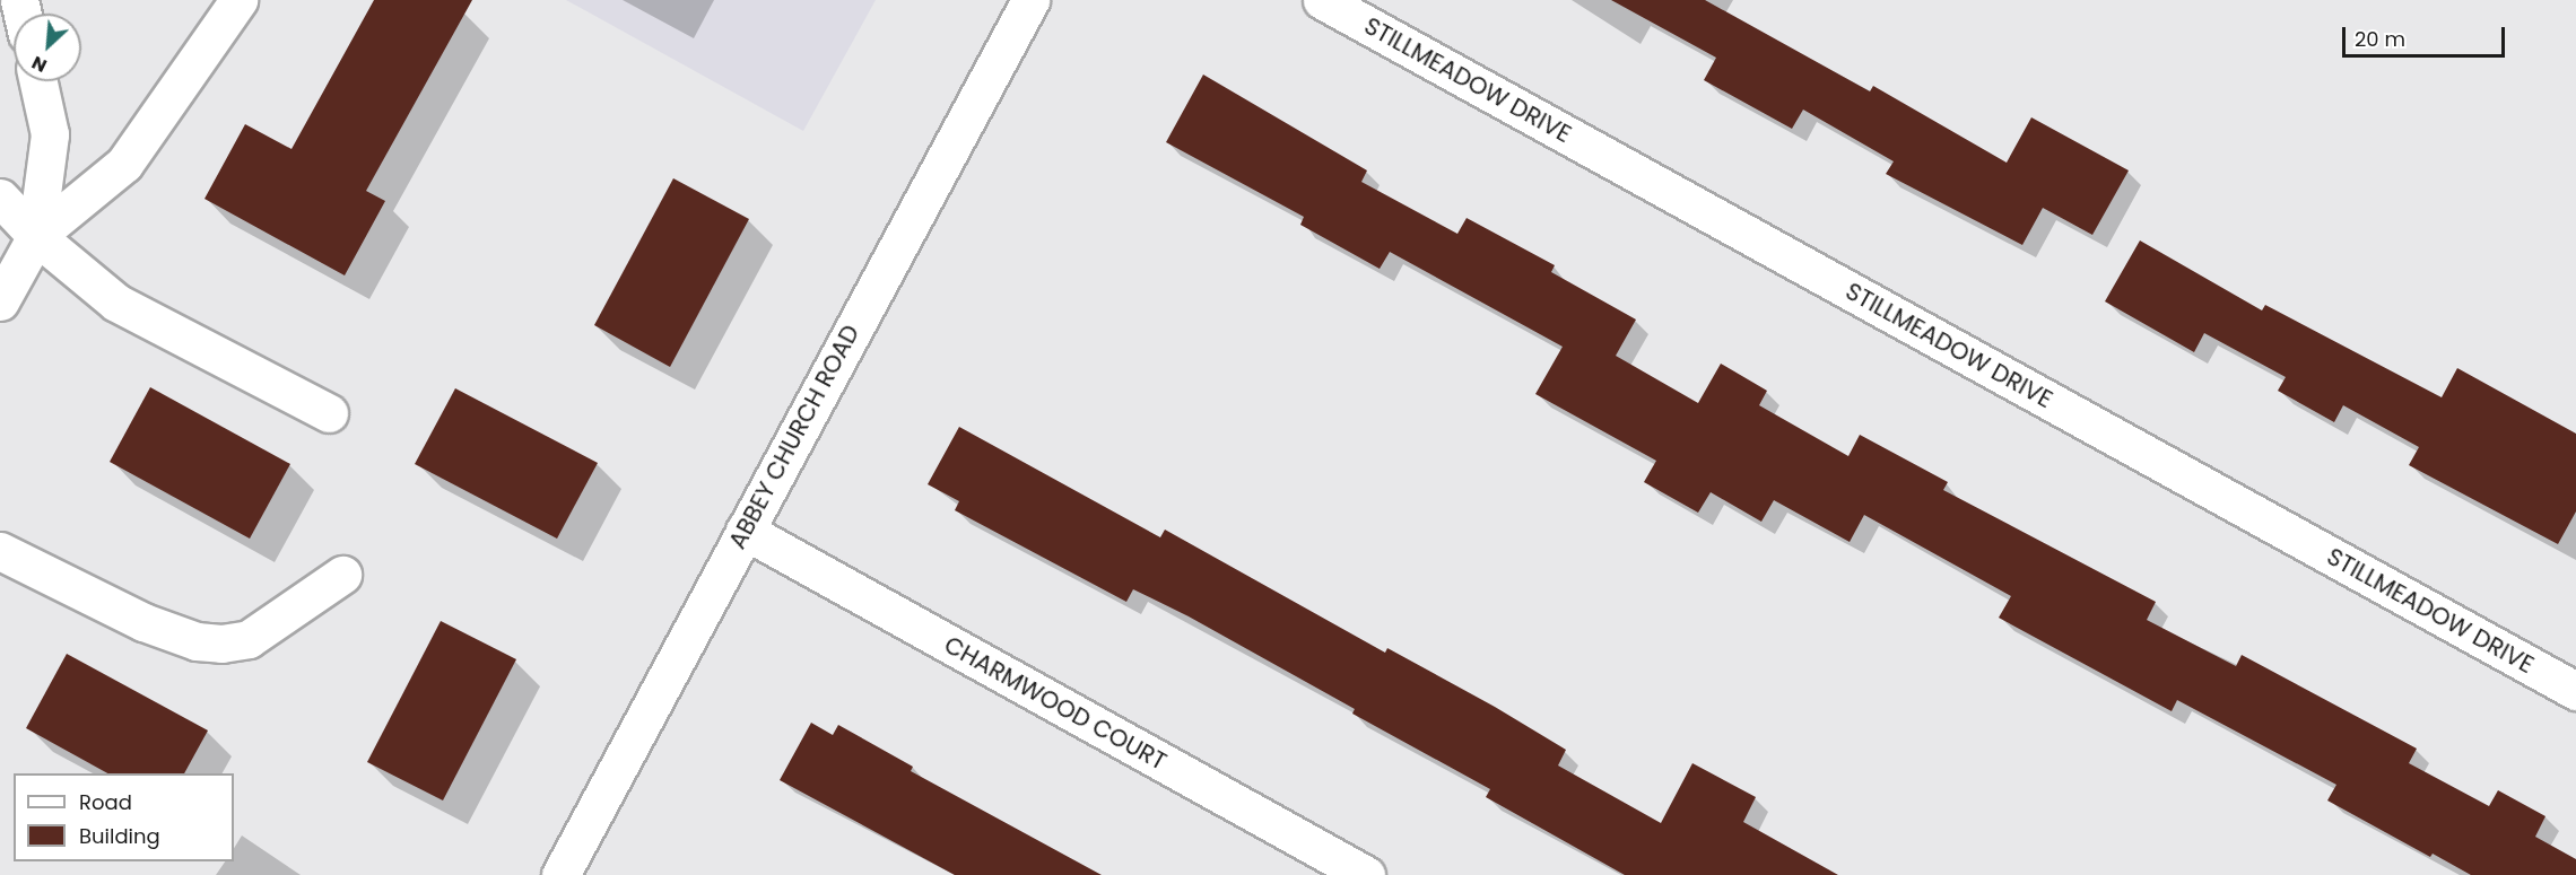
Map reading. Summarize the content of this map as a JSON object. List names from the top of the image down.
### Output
{
  "streets": {
    "street": ["STILLMEADOW DRIVE", "ABBEY CHURCH ROAD", "CHARMWOOD COURT"]
  },
  "crossings": [
    ["ABBEY CHURCH ROAD", "CHARMWOOD COURT"]
  ],
  "legend": ["Road", "Building"],
  "scale_bar": "20 m",
  "north": "bottom left"
}
